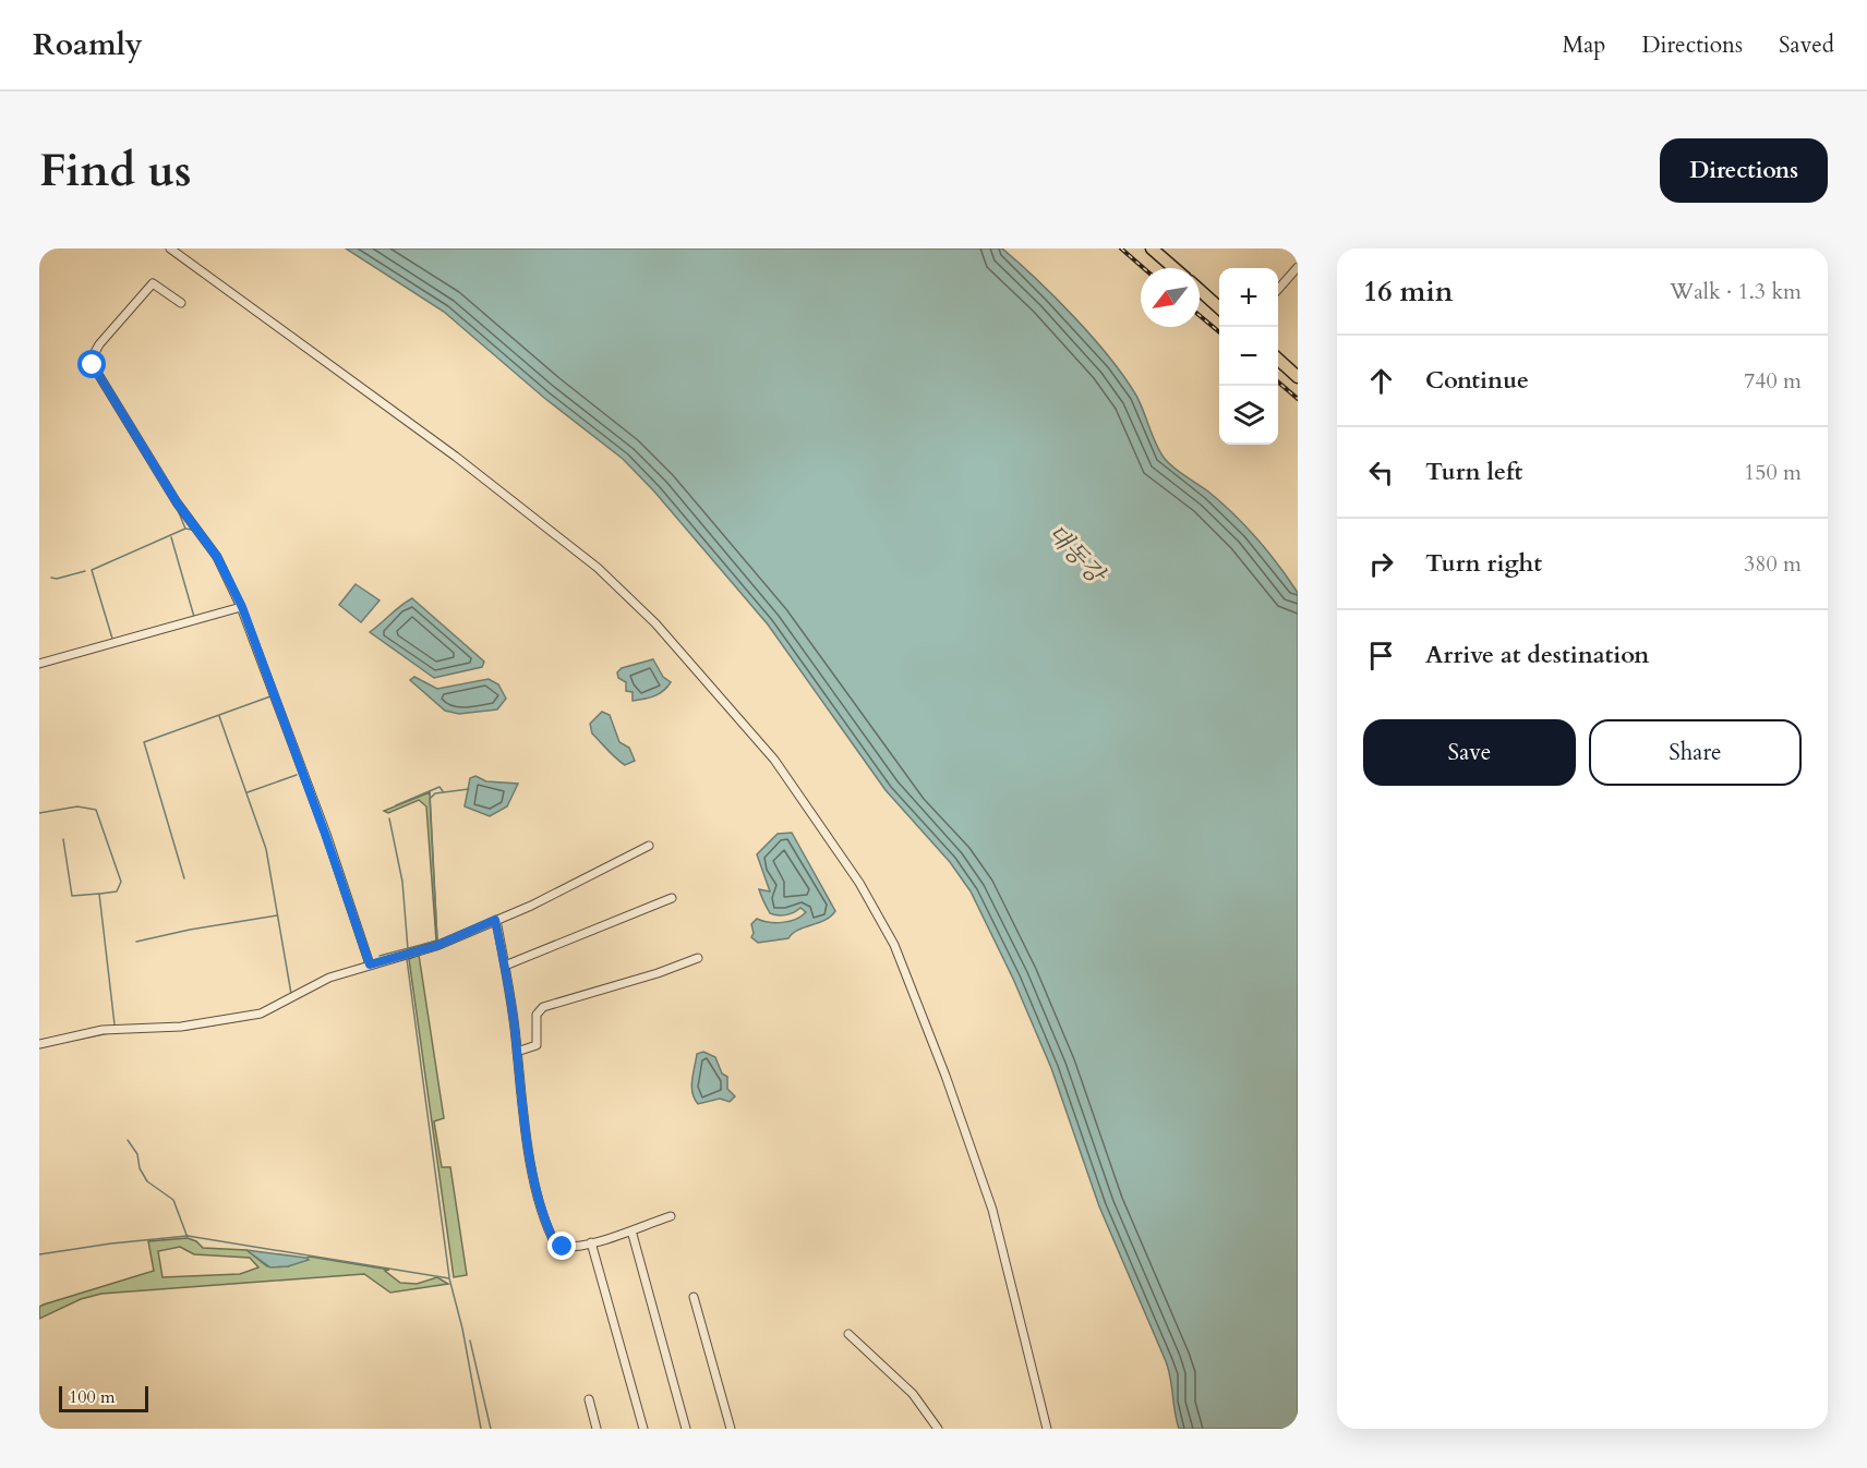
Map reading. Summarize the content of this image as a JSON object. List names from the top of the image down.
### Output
{
  "water": ["대동강"],
  "scale_bar": "100 m",
  "north": "bottom left",
  "page": {
    "header": "Roamly",
    "nav": ["Map", "Directions", "Saved"],
    "buttons": [
      "Directions",
      ["Save", "Share"]
    ],
    "title": "Find us",
    "heading": ["16 min", "Walk · 1.3 km"],
    "map_buttons": ["+", "−"],
    "list": [
      ["Continue", "740 m"],
      ["Turn left", "150 m"],
      ["Turn right", "380 m"],
      "Arrive at destination"
    ],
    "scale": "100 m"
  }
}
